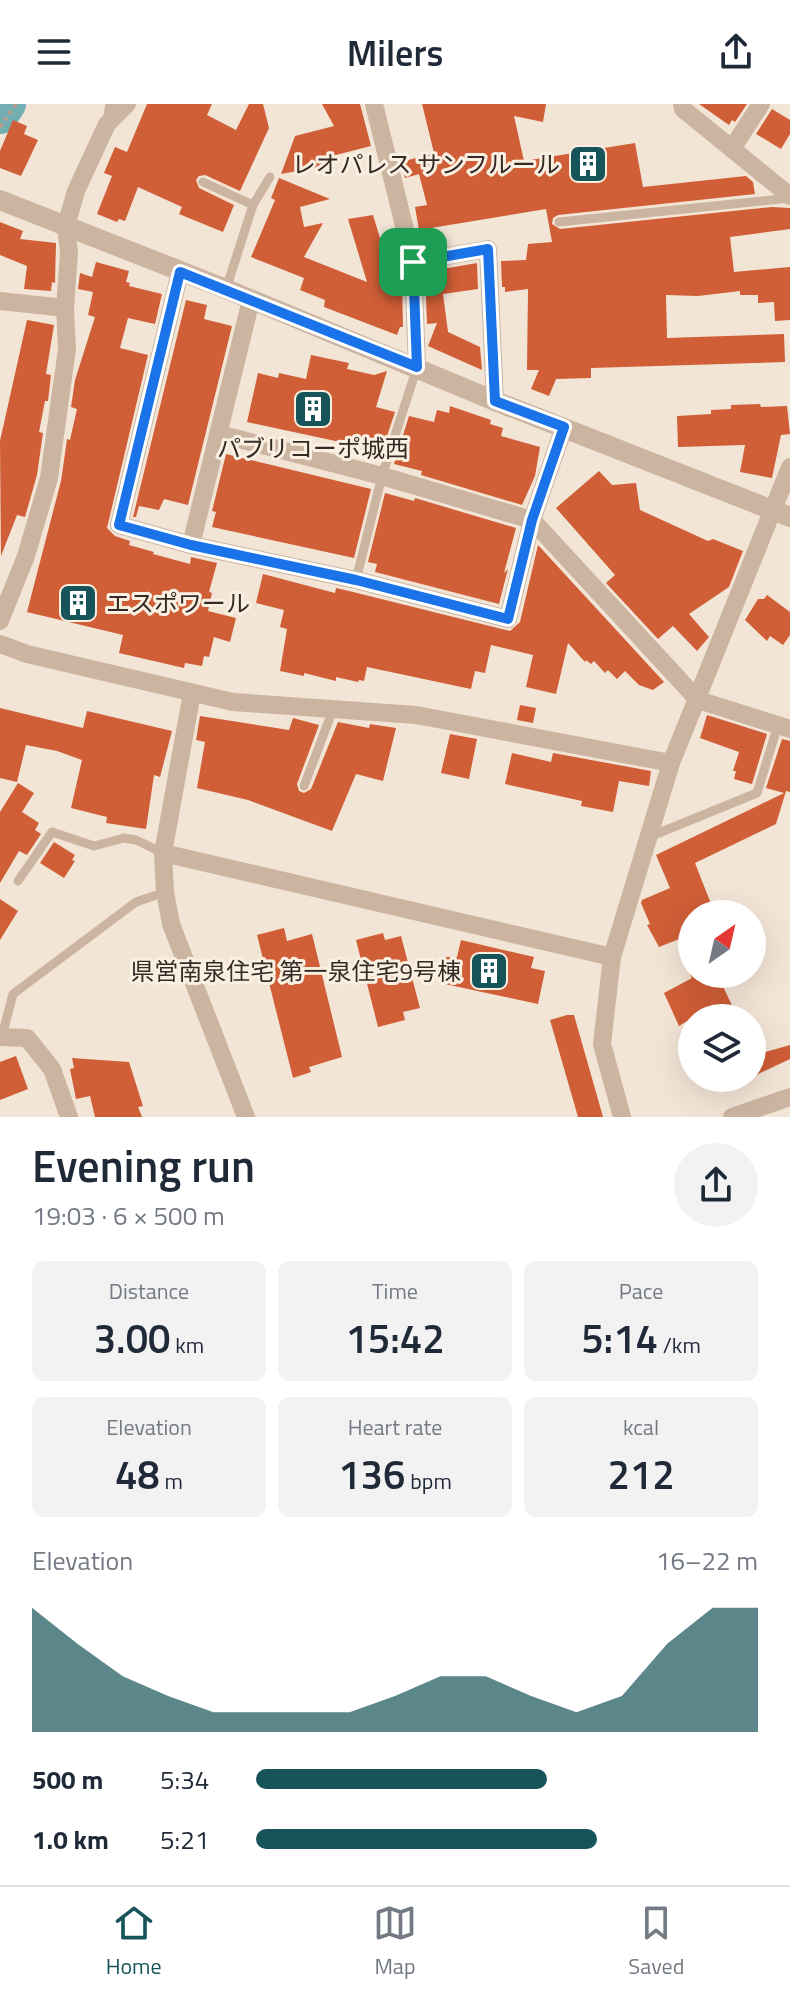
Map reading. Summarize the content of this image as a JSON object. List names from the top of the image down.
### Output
{
  "places": {
    "building": [
      "レオパレス サンフルール",
      "パブリコーポ城西",
      "エスポワール",
      "県営南泉住宅 第一泉住宅9号棟"
    ]
  },
  "north": "top right",
  "page": {
    "header": "Milers",
    "heading": ["Evening run", "19:03 · 6 × 500 m"],
    "stats": [
      ["Distance", "3.00 km"],
      ["Time", "15:42"],
      ["Pace", "5:14 /km"],
      ["Elevation", "48 m"],
      ["Heart rate", "136 bpm"],
      ["kcal", "212"]
    ],
    "chart": ["Elevation", "16–22 m"],
    "list": [
      {
        "name": "500 m",
        "note": "5:34"
      },
      {
        "name": "1.0 km",
        "note": "5:21"
      }
    ],
    "tabs": ["Home", "Map", "Saved"]
  }
}
